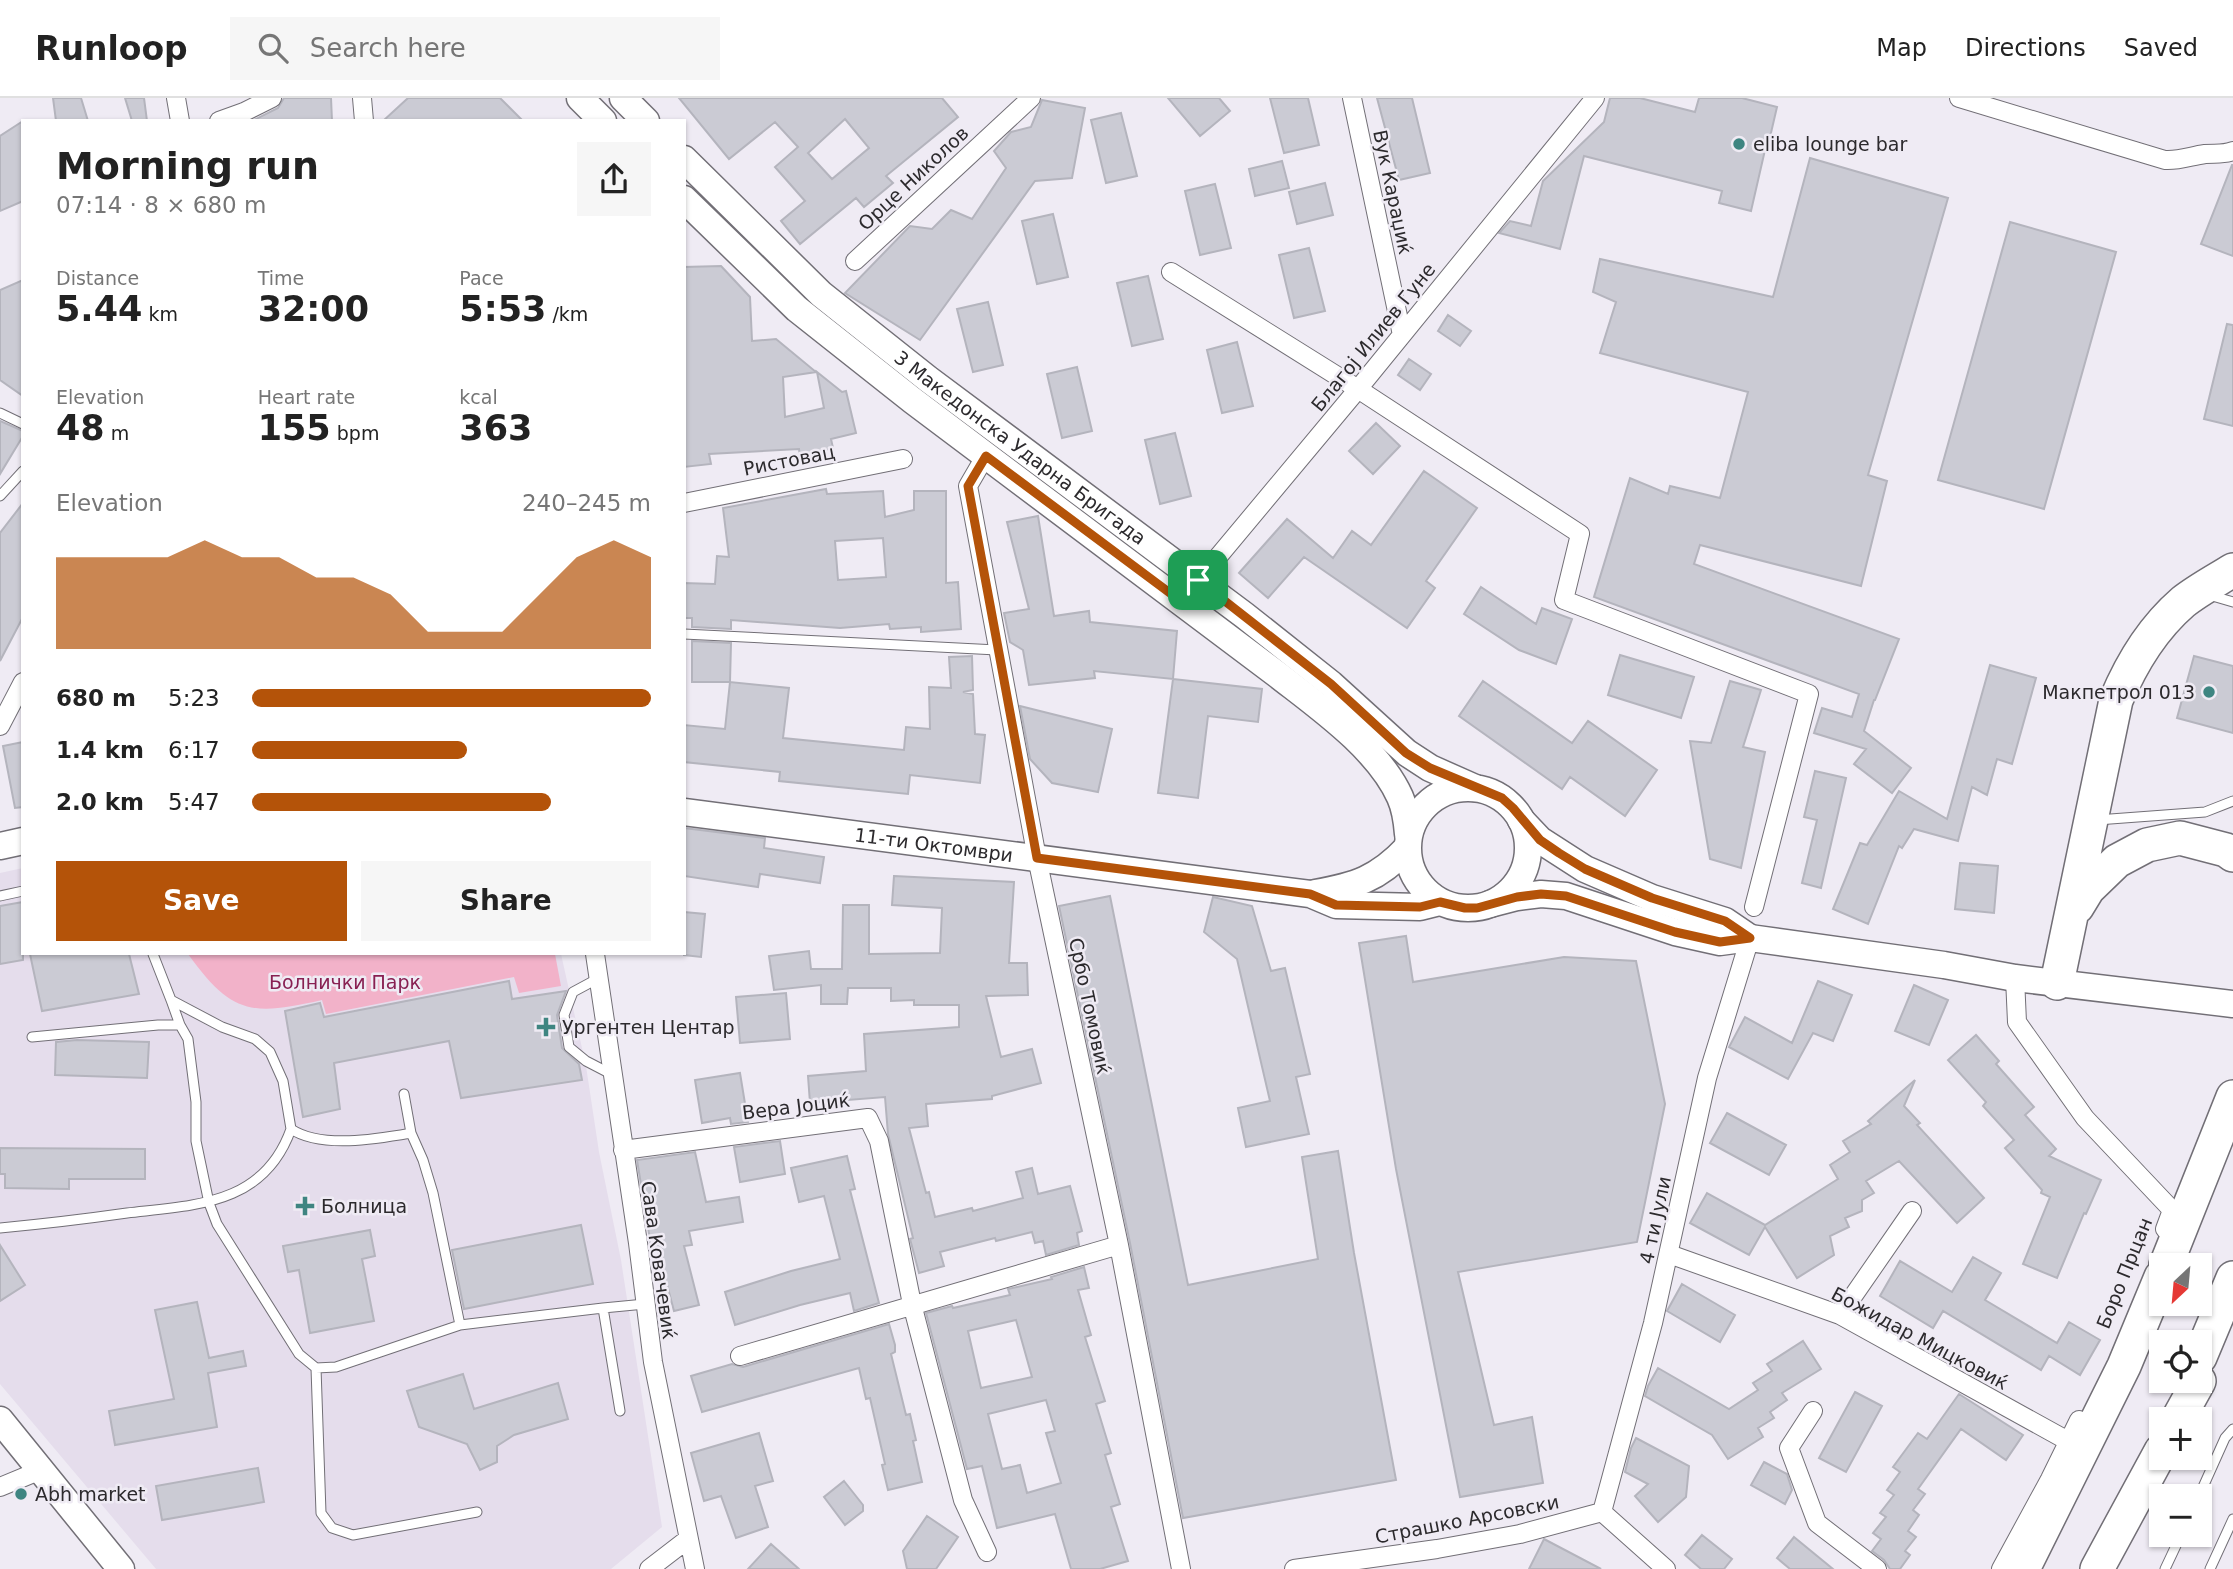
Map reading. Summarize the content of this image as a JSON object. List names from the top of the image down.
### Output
{
  "streets": {
    "main road": ["3 Македонска Ударна Бригада", "11-ти Октомври"],
    "street": [
      "Орце Николов",
      "Вук Караџиќ",
      "Благој Илиев Гуне",
      "Ристовац",
      "Србо Томовиќ",
      "Вера Јоциќ",
      "4 ти Јули",
      "Сава Ковачевиќ",
      "Боро Прцан",
      "Божидар Мицковиќ",
      "Страшко Арсовски"
    ]
  },
  "crossings": [
    ["Вук Караџиќ", "Благој Илиев Гуне"],
    ["Благој Илиев Гуне", "3 Македонска Ударна Бригада"],
    ["3 Македонска Ударна Бригада", "Србо Томовиќ"],
    ["11-ти Октомври", "Србо Томовиќ"],
    ["Вера Јоциќ", "Сава Ковачевиќ"],
    ["4 ти Јули", "Божидар Мицковиќ"],
    ["4 ти Јули", "Страшко Арсовски"],
    ["Боро Прцан", "Божидар Мицковиќ"]
  ],
  "parks": ["Болнички Парк"],
  "places": {
    "other": ["eliba lounge bar", "Макпетрол 013", "Abh market"],
    "health": ["Ургентен Центар", "Болница"]
  },
  "north": "bottom left",
  "page": {
    "header": "Runloop",
    "search": "Search here",
    "nav": ["Map", "Directions", "Saved"],
    "heading": ["Morning run", "07:14 · 8 × 680 m"],
    "stats": [
      ["Distance", "5.44 km"],
      ["Time", "32:00"],
      ["Pace", "5:53 /km"],
      ["Elevation", "48 m"],
      ["Heart rate", "155 bpm"],
      ["kcal", "363"]
    ],
    "chart": ["Elevation", "240–245 m"],
    "list": [
      {
        "name": "680 m",
        "note": "5:23"
      },
      {
        "name": "1.4 km",
        "note": "6:17"
      },
      {
        "name": "2.0 km",
        "note": "5:47"
      }
    ],
    "buttons": ["Save", "Share"],
    "map_buttons": ["+", "−"]
  }
}
